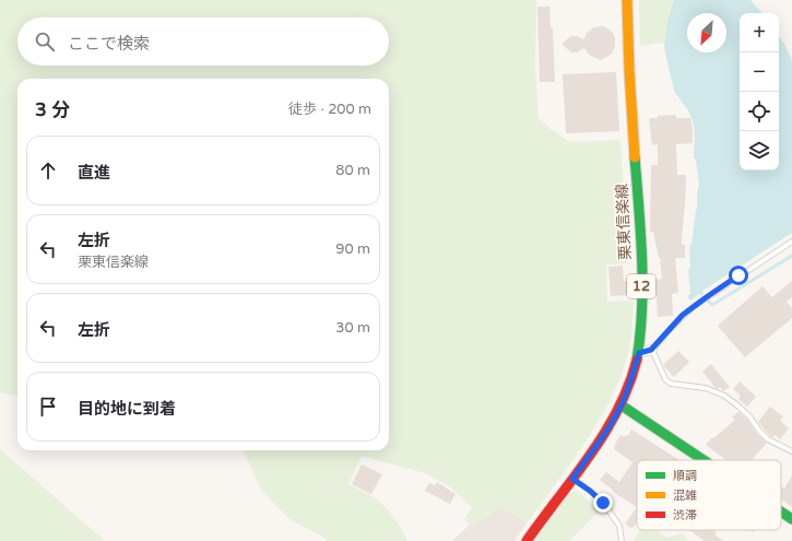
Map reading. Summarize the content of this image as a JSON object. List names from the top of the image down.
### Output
{
  "streets": {
    "main road": ["栗東信楽線", "12"]
  },
  "legend": ["順調", "混雑", "渋滞"],
  "north": "bottom left",
  "page": {
    "map_buttons": ["+", "−"],
    "search": "ここで検索",
    "heading": ["3 分", "徒歩 · 200 m"],
    "list": [
      ["直進", "80 m"],
      ["左折", "栗東信楽線", "90 m"],
      ["左折", "30 m"],
      "目的地に到着"
    ]
  }
}
